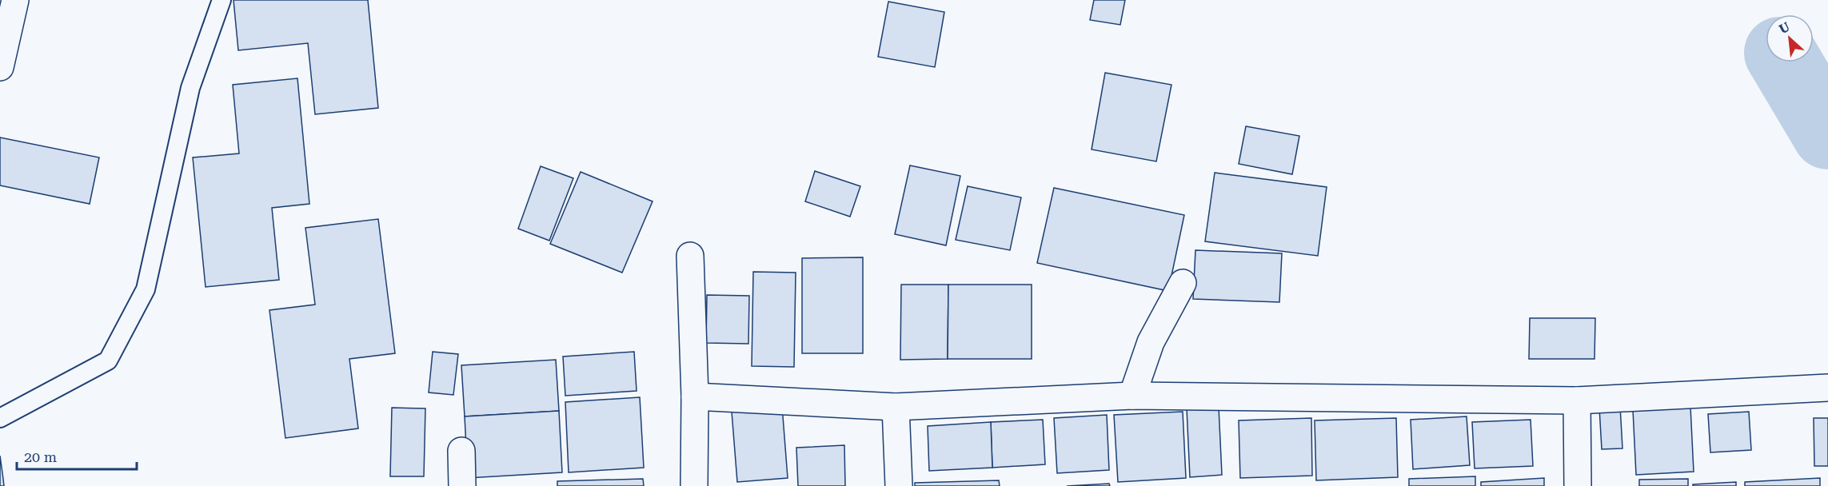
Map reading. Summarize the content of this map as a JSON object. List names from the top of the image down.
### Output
{
  "scale_bar": "20 m",
  "north": "top left"
}
